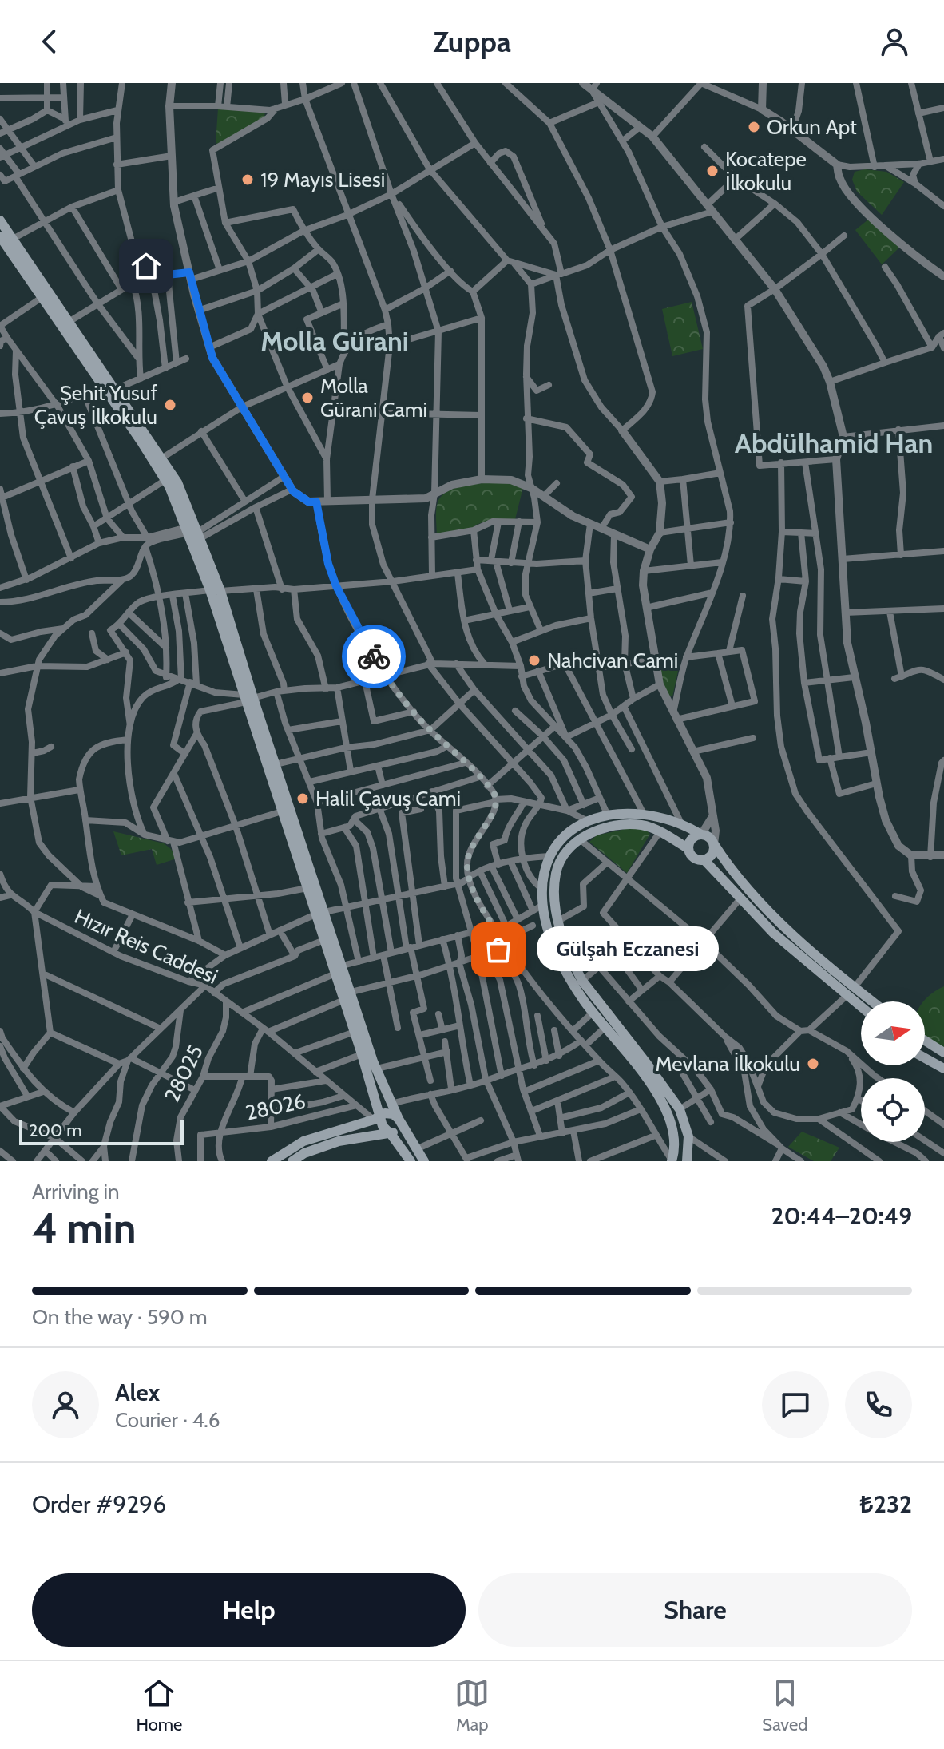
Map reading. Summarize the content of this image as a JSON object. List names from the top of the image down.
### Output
{
  "streets": {
    "street": ["Hızır Reis Caddesi", "28025", "28026"]
  },
  "crossings": [
    ["Hızır Reis Caddesi", "28025"],
    ["Hızır Reis Caddesi", "28026"]
  ],
  "districts": ["Molla Gürani", "Abdülhamid Han"],
  "places": [
    "Orkun Apt",
    "Kocatepe İlkokulu",
    "19 Mayıs Lisesi",
    "Molla Gürani Cami",
    "Şehit Yusuf Çavuş İlkokulu",
    "Nahcivan Cami",
    "Halil Çavuş Cami",
    "Gülşah Eczanesi",
    "Mevlana İlkokulu"
  ],
  "scale_bar": "200 m",
  "north": "right",
  "page": {
    "header": "Zuppa",
    "bubble": "Gülşah Eczanesi",
    "scale": "200 m",
    "heading": ["4 min", "Arriving in", "20:44–20:49"],
    "panel": [
      "Alex",
      "Courier · 4.6",
      "Order #9296",
      "₺232"
    ],
    "bar": "On the way · 590 m",
    "buttons": ["Help", "Share"],
    "tabs": ["Home", "Map", "Saved"]
  }
}
